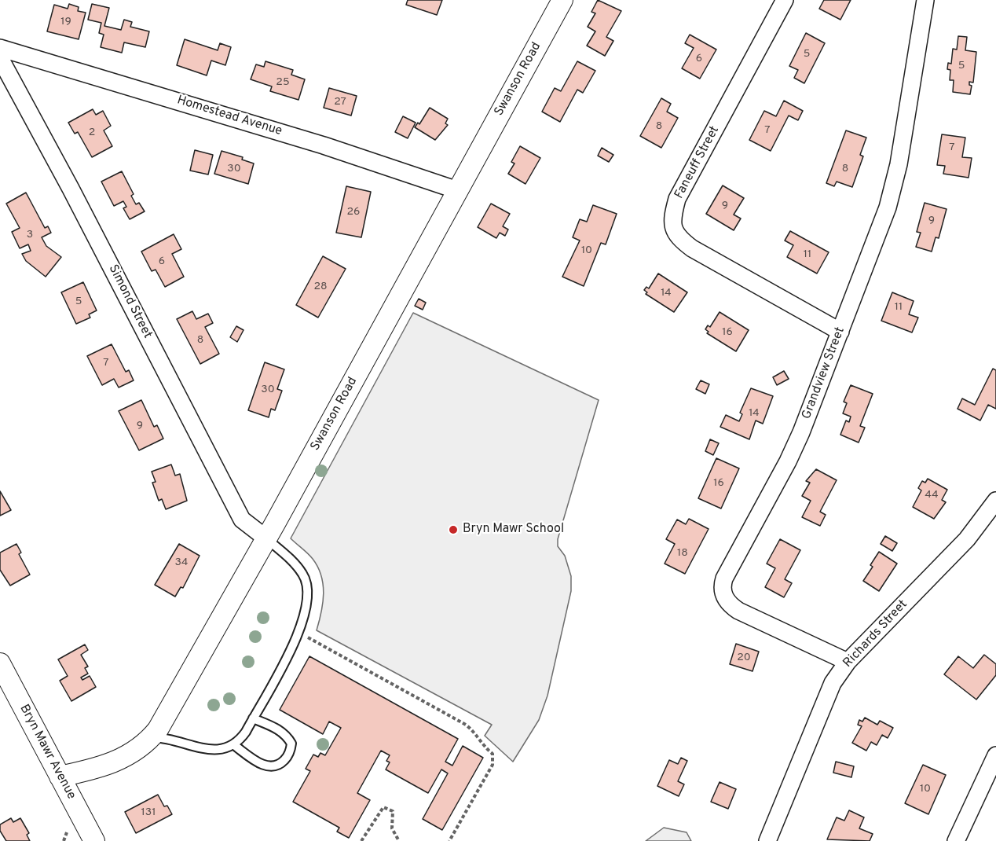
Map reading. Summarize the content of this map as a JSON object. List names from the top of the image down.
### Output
{
  "streets": {
    "street": [
      "Swanson Road",
      "Homestead Avenue",
      "Faneuff Street",
      "Simond Street",
      "Grandview Street",
      "Richards Street",
      "Bryn Mawr Avenue"
    ]
  },
  "crossings": [
    ["Swanson Road", "Homestead Avenue"],
    ["Swanson Road", "Simond Street"],
    ["Swanson Road", "Bryn Mawr Avenue"],
    ["Faneuff Street", "Grandview Street"],
    ["Grandview Street", "Richards Street"]
  ],
  "places": ["Bryn Mawr School"],
  "house_numbers": [
    "19",
    "5",
    "6",
    "5",
    "25",
    "27",
    "8",
    "7",
    "2",
    "7",
    "30",
    "8",
    "9",
    "26",
    "9",
    "3",
    "10",
    "11",
    "6",
    "28",
    "14",
    "5",
    "11",
    "16",
    "8",
    "7",
    "30",
    "14",
    "9",
    "16",
    "44",
    "18",
    "34",
    "20",
    "10",
    "131"
  ]
}
